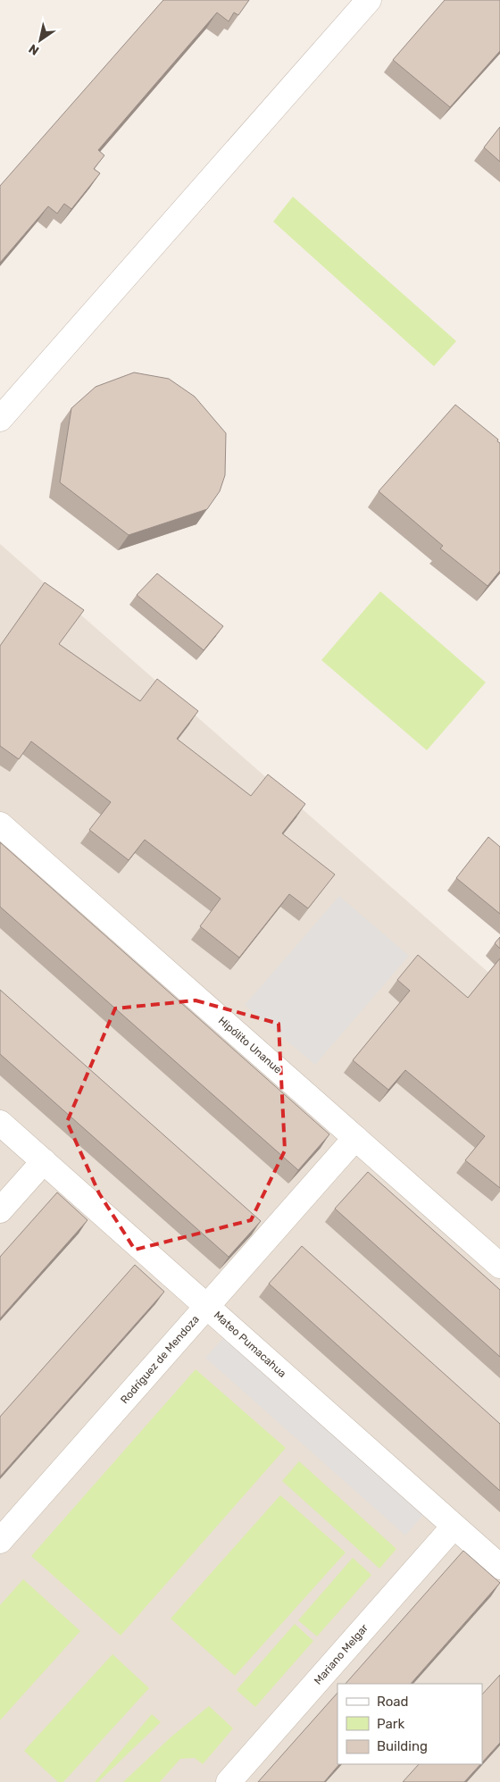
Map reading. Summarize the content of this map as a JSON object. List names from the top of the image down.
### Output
{
  "streets": {
    "street": [
      "Hipólito Unanue",
      "Mateo Pumacahua",
      "Rodríguez de Mendoza",
      "Mariano Melgar"
    ]
  },
  "crossings": [
    ["Hipólito Unanue", "Rodríguez de Mendoza"],
    ["Mateo Pumacahua", "Rodríguez de Mendoza"],
    ["Mateo Pumacahua", "Mariano Melgar"]
  ],
  "legend": ["Road", "Park", "Building"],
  "north": "bottom left"
}
